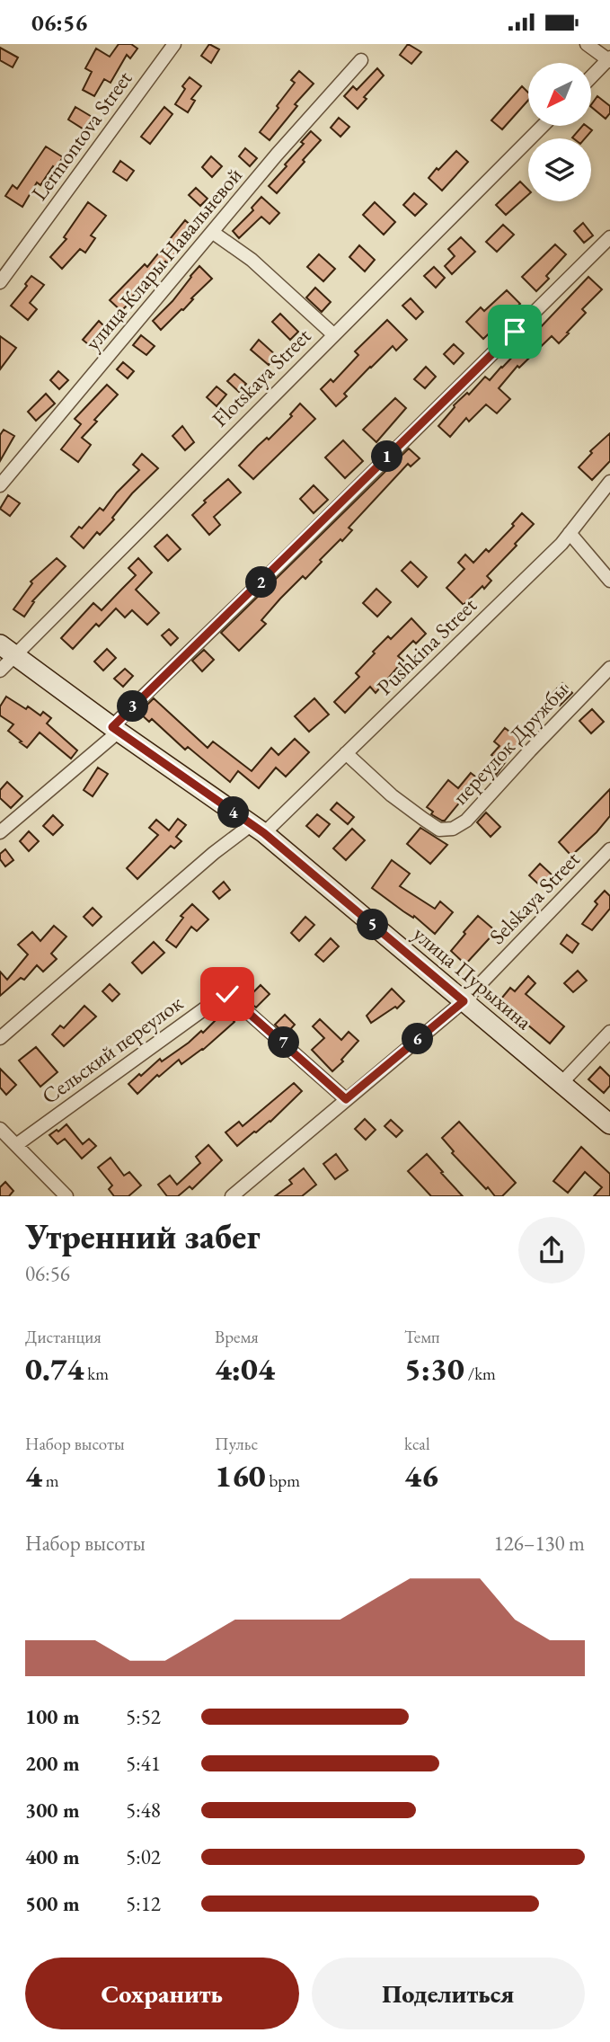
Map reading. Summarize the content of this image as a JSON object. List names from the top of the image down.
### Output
{
  "streets": {
    "street": [
      "Lermontova Street",
      "улица Клары Навальневой",
      "Flotskaya Street",
      "Pushkina Street",
      "переулок Дружбы",
      "Selskaya Street",
      "улица Пурыхина",
      "Сельский переулок"
    ]
  },
  "crossings": [
    ["Flotskaya Street", "улица Пурыхина"],
    ["Pushkina Street", "переулок Дружбы"],
    ["Pushkina Street", "улица Пурыхина"],
    ["Selskaya Street", "улица Пурыхина"],
    ["Selskaya Street", "Сельский переулок"]
  ],
  "north": "bottom left",
  "page": {
    "status": "06:56",
    "pins": [
      "1",
      "2",
      "3",
      "4",
      "5",
      "6",
      "7"
    ],
    "heading": ["Утренний забег", "06:56"],
    "stats": [
      ["Дистанция", "0.74 km"],
      ["Время", "4:04"],
      ["Темп", "5:30 /km"],
      ["Набор высоты", "4 m"],
      ["Пульс", "160 bpm"],
      ["kcal", "46"]
    ],
    "chart": ["Набор высоты", "126–130 m"],
    "list": [
      {
        "name": "100 m",
        "note": "5:52"
      },
      {
        "name": "200 m",
        "note": "5:41"
      },
      {
        "name": "300 m",
        "note": "5:48"
      },
      {
        "name": "400 m",
        "note": "5:02"
      },
      {
        "name": "500 m",
        "note": "5:12"
      }
    ],
    "buttons": ["Сохранить", "Поделиться"]
  }
}
